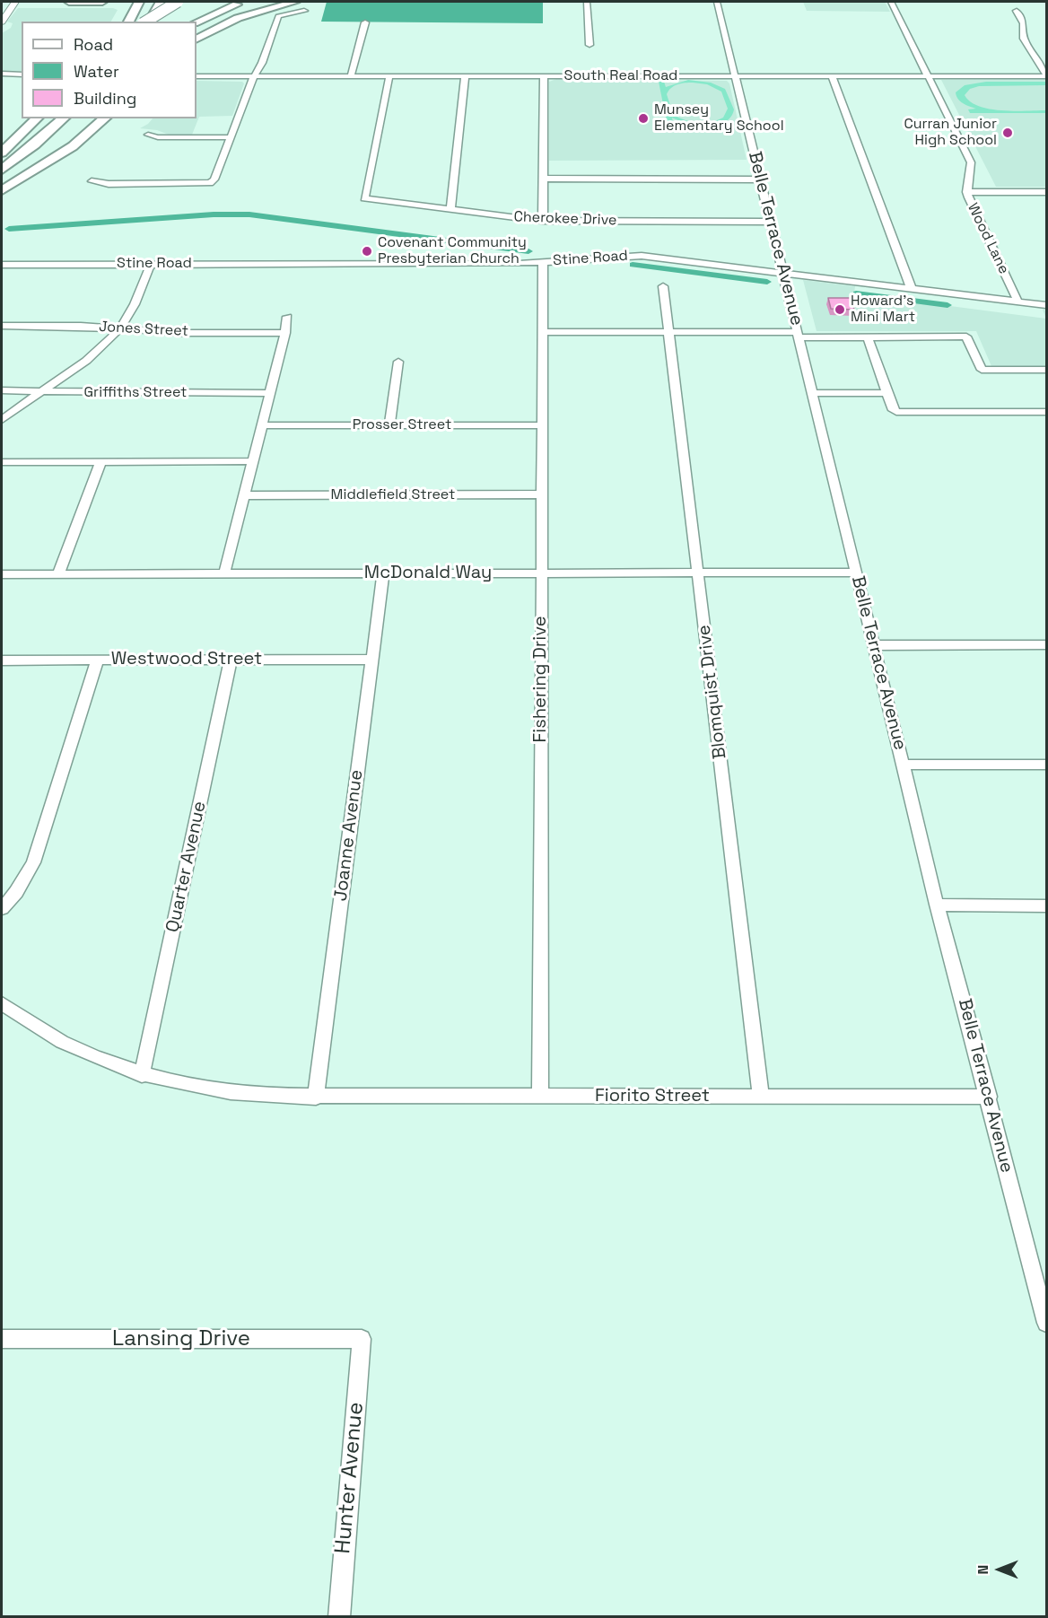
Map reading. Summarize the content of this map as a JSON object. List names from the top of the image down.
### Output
{
  "streets": {
    "street": [
      "South Real Road",
      "Cherokee Drive",
      "Belle Terrace Avenue",
      "Wood Lane",
      "Stine Road",
      "Jones Street",
      "Griffiths Street",
      "Prosser Street",
      "Middlefield Street",
      "McDonald Way",
      "Westwood Street",
      "Fishering Drive",
      "Blomquist Drive",
      "Joanne Avenue",
      "Quarter Avenue",
      "Fiorito Street",
      "Lansing Drive",
      "Hunter Avenue"
    ]
  },
  "crossings": [
    ["South Real Road", "Cherokee Drive"],
    ["South Real Road", "Belle Terrace Avenue"],
    ["South Real Road", "Wood Lane"],
    ["Cherokee Drive", "Belle Terrace Avenue"],
    ["Belle Terrace Avenue", "Stine Road"],
    ["Belle Terrace Avenue", "McDonald Way"],
    ["Belle Terrace Avenue", "Fiorito Street"],
    ["Wood Lane", "Stine Road"],
    ["Stine Road", "Fishering Drive"],
    ["Prosser Street", "Fishering Drive"],
    ["Middlefield Street", "Fishering Drive"],
    ["McDonald Way", "Fishering Drive"],
    ["McDonald Way", "Blomquist Drive"],
    ["McDonald Way", "Joanne Avenue"],
    ["Westwood Street", "Joanne Avenue"],
    ["Westwood Street", "Quarter Avenue"],
    ["Fishering Drive", "Fiorito Street"],
    ["Blomquist Drive", "Fiorito Street"],
    ["Joanne Avenue", "Fiorito Street"],
    ["Quarter Avenue", "Fiorito Street"],
    ["Lansing Drive", "Hunter Avenue"]
  ],
  "places": [
    "Munsey Elementary School",
    "Curran Junior High School",
    "Covenant Community Presbyterian Church",
    "Howard's Mini Mart"
  ],
  "legend": ["Road", "Water", "Building"],
  "north": "left"
}
